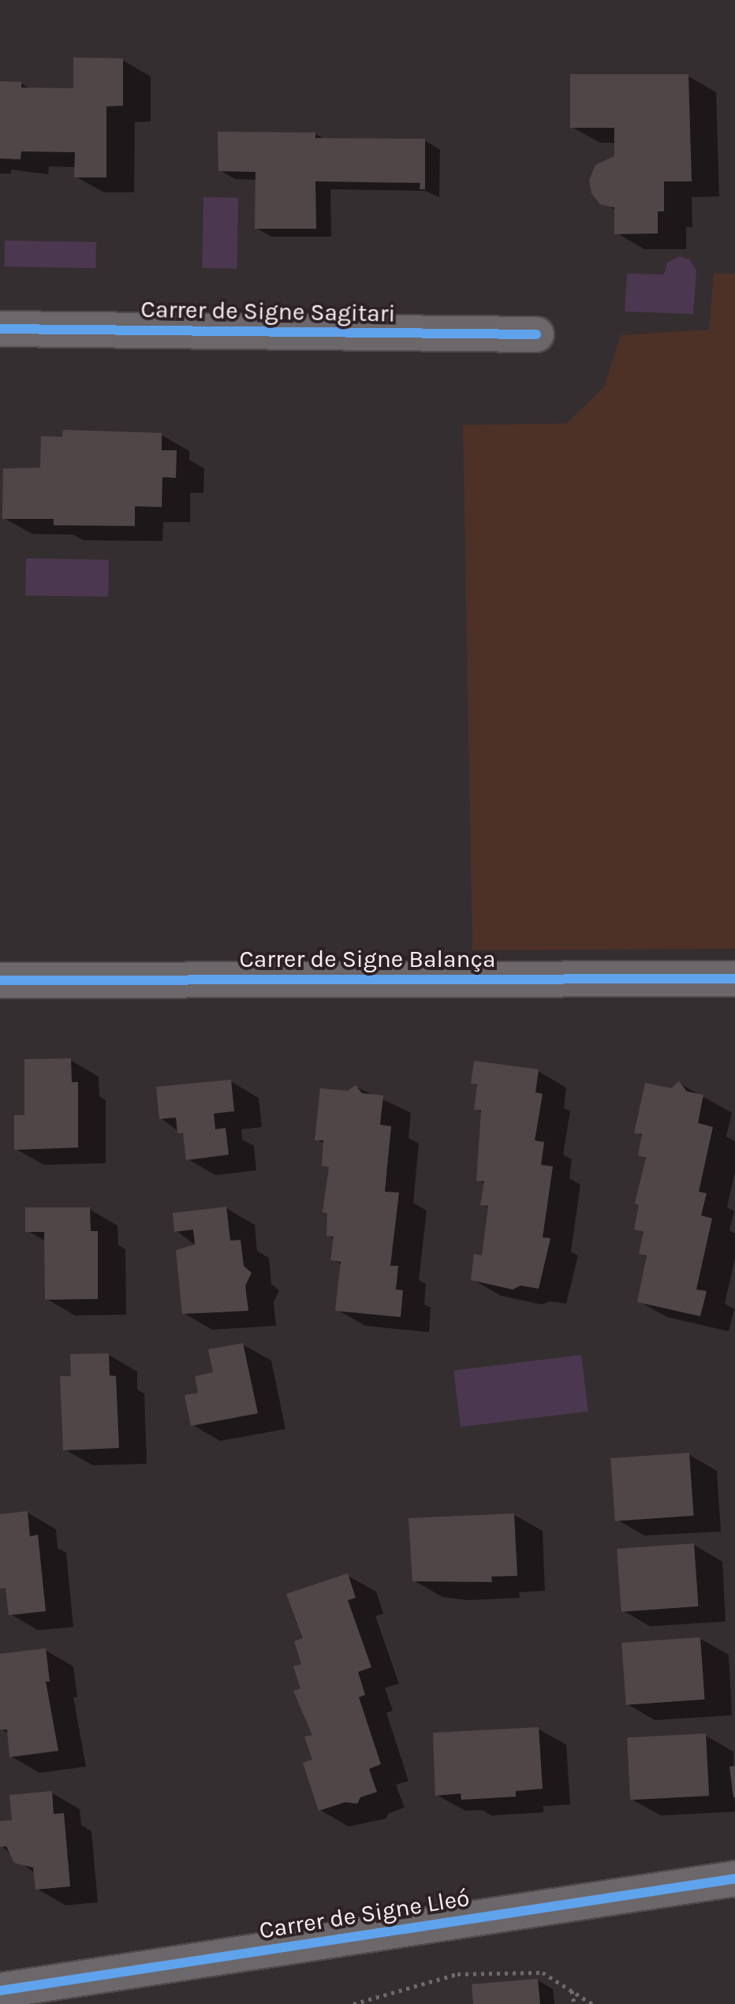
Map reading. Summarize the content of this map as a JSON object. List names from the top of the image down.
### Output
{
  "streets": {
    "street": ["Carrer de Signe Sagitari", "Carrer de Signe Balança", "Carrer de Signe Lleó"]
  }
}
